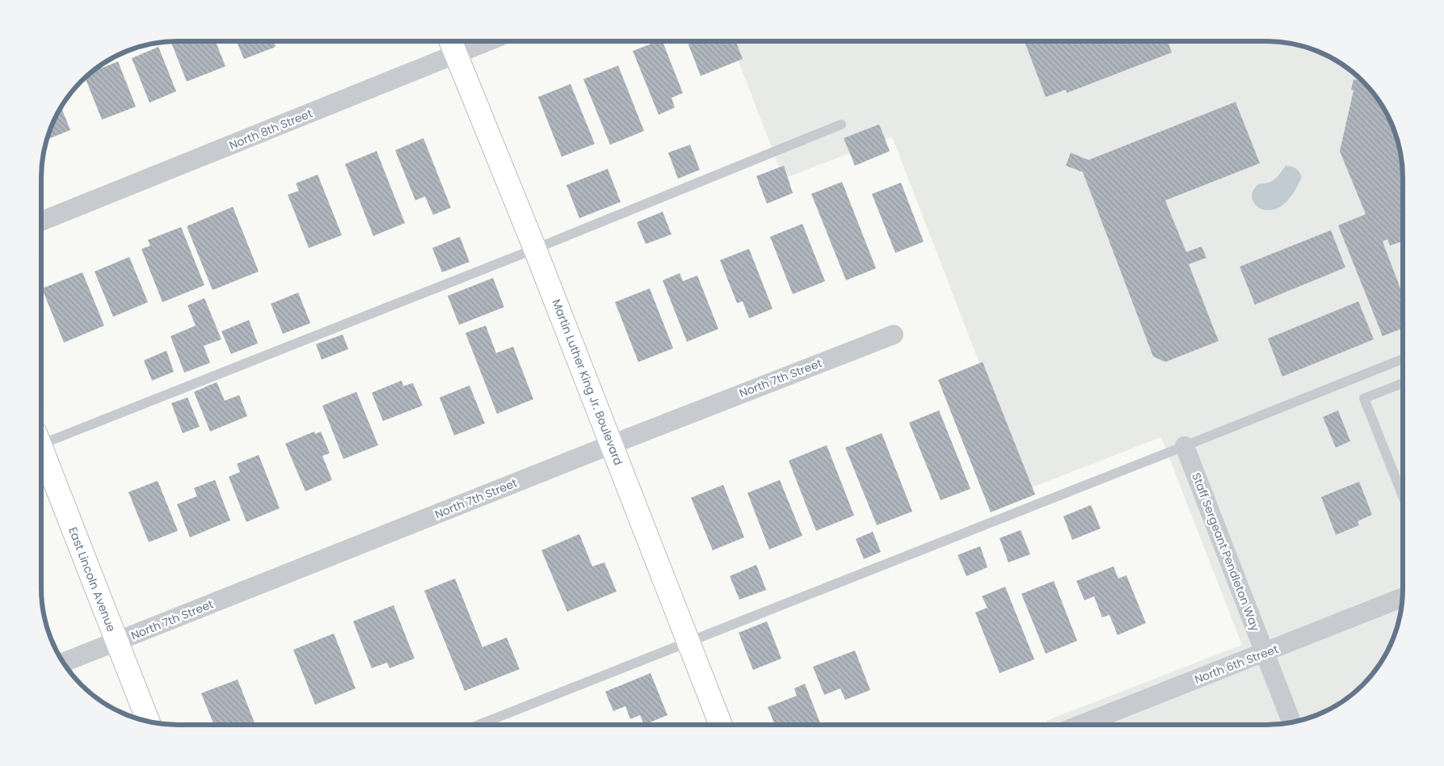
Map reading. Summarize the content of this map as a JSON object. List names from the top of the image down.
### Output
{
  "streets": {
    "main road": ["Martin Luther King Jr. Boulevard", "East Lincoln Avenue"],
    "street": [
      "North 8th Street",
      "North 7th Street",
      "Staff Sergeant Pendleton Way",
      "North 6th Street"
    ]
  },
  "crossings": [
    ["North 8th Street", "Martin Luther King Jr. Boulevard"],
    ["North 7th Street", "Martin Luther King Jr. Boulevard"],
    ["North 7th Street", "East Lincoln Avenue"],
    ["Staff Sergeant Pendleton Way", "North 6th Street"]
  ]
}
